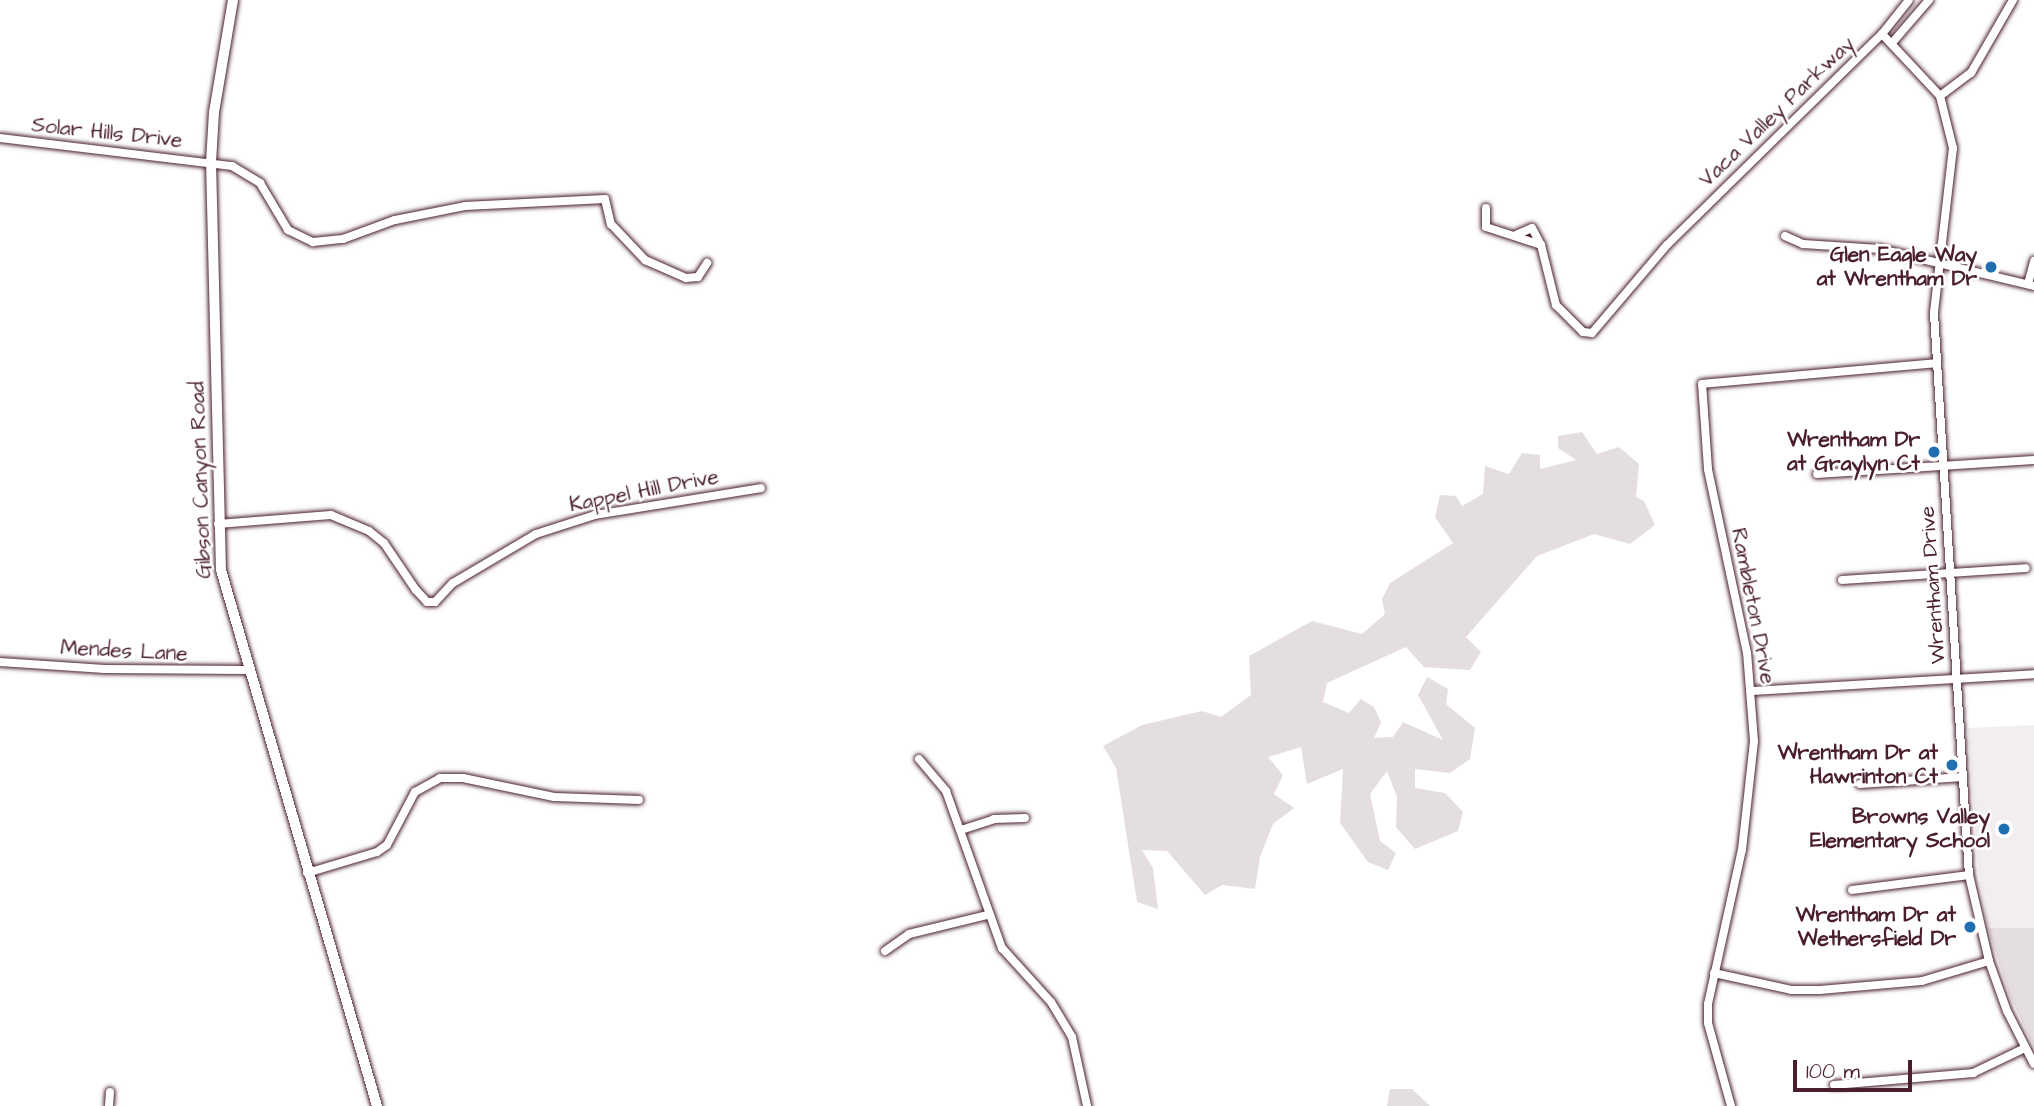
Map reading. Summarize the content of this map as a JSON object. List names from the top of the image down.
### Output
{
  "streets": {
    "main road": ["Gibson Canyon Road"],
    "street": [
      "Vaca Valley Parkway",
      "Solar Hills Drive",
      "Kappel Hill Drive",
      "Wrentham Drive",
      "Rambleton Drive",
      "Mendes Lane"
    ]
  },
  "crossings": [
    ["Solar Hills Drive", "Gibson Canyon Road"],
    ["Gibson Canyon Road", "Kappel Hill Drive"],
    ["Gibson Canyon Road", "Mendes Lane"],
    ["Wrentham Drive", "Rambleton Drive"]
  ],
  "places": [
    "Glen Eagle Way at Wrentham Dr",
    "Wrentham Dr at Graylyn Ct",
    "Wrentham Dr at Hawrinton Ct",
    "Browns Valley Elementary School",
    "Wrentham Dr at Wethersfield Dr"
  ],
  "scale_bar": "100 m"
}
